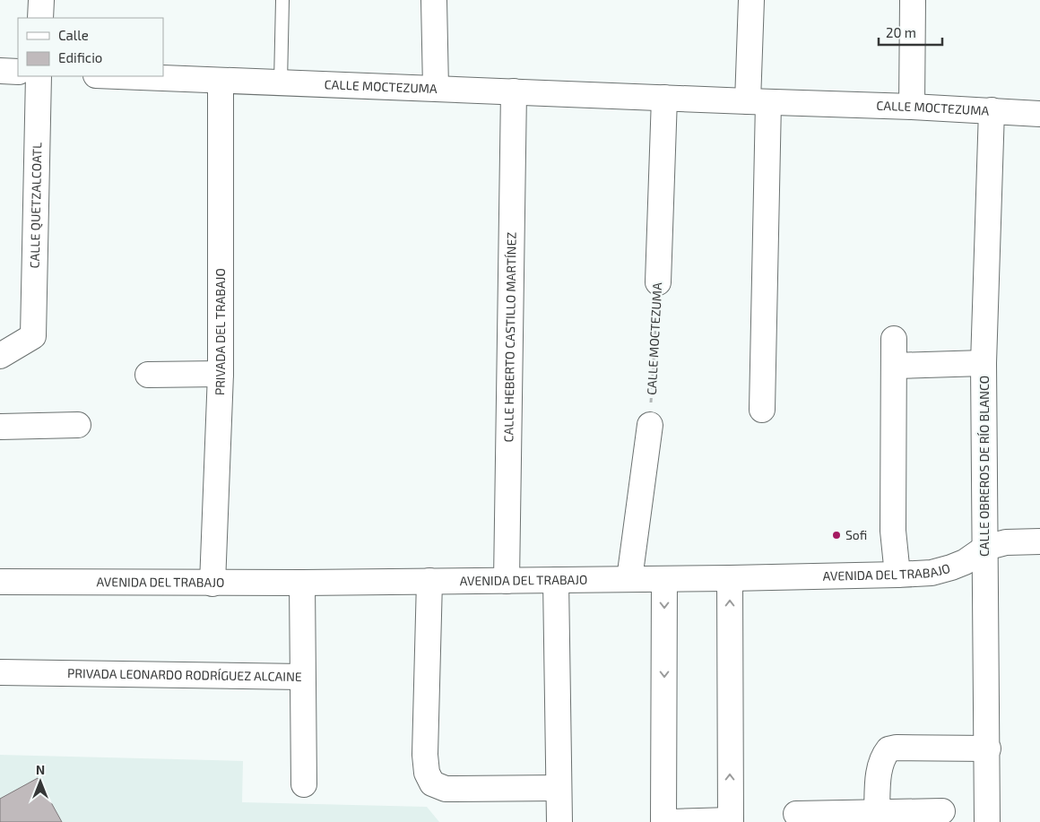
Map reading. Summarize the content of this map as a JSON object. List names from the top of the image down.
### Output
{
  "streets": {
    "street": [
      "CALLE MOCTEZUMA",
      "CALLE QUETZALCOATL",
      "PRIVADA DEL TRABAJO",
      "CALLE HEBERTO CASTILLO MARTÍNEZ",
      "CALLE OBREROS DE RÍO BLANCO",
      "AVENIDA DEL TRABAJO",
      "PRIVADA LEONARDO RODRÍGUEZ ALCAINE"
    ]
  },
  "crossings": [
    ["CALLE MOCTEZUMA", "PRIVADA DEL TRABAJO"],
    ["CALLE MOCTEZUMA", "CALLE HEBERTO CASTILLO MARTÍNEZ"],
    ["CALLE MOCTEZUMA", "CALLE OBREROS DE RÍO BLANCO"],
    ["PRIVADA DEL TRABAJO", "AVENIDA DEL TRABAJO"],
    ["CALLE HEBERTO CASTILLO MARTÍNEZ", "AVENIDA DEL TRABAJO"],
    ["CALLE OBREROS DE RÍO BLANCO", "AVENIDA DEL TRABAJO"],
    ["AVENIDA DEL TRABAJO", "PRIVADA LEONARDO RODRÍGUEZ ALCAINE"]
  ],
  "places": ["Sofi"],
  "legend": ["Calle", "Edificio"],
  "scale_bar": "20 m",
  "north": "top"
}
